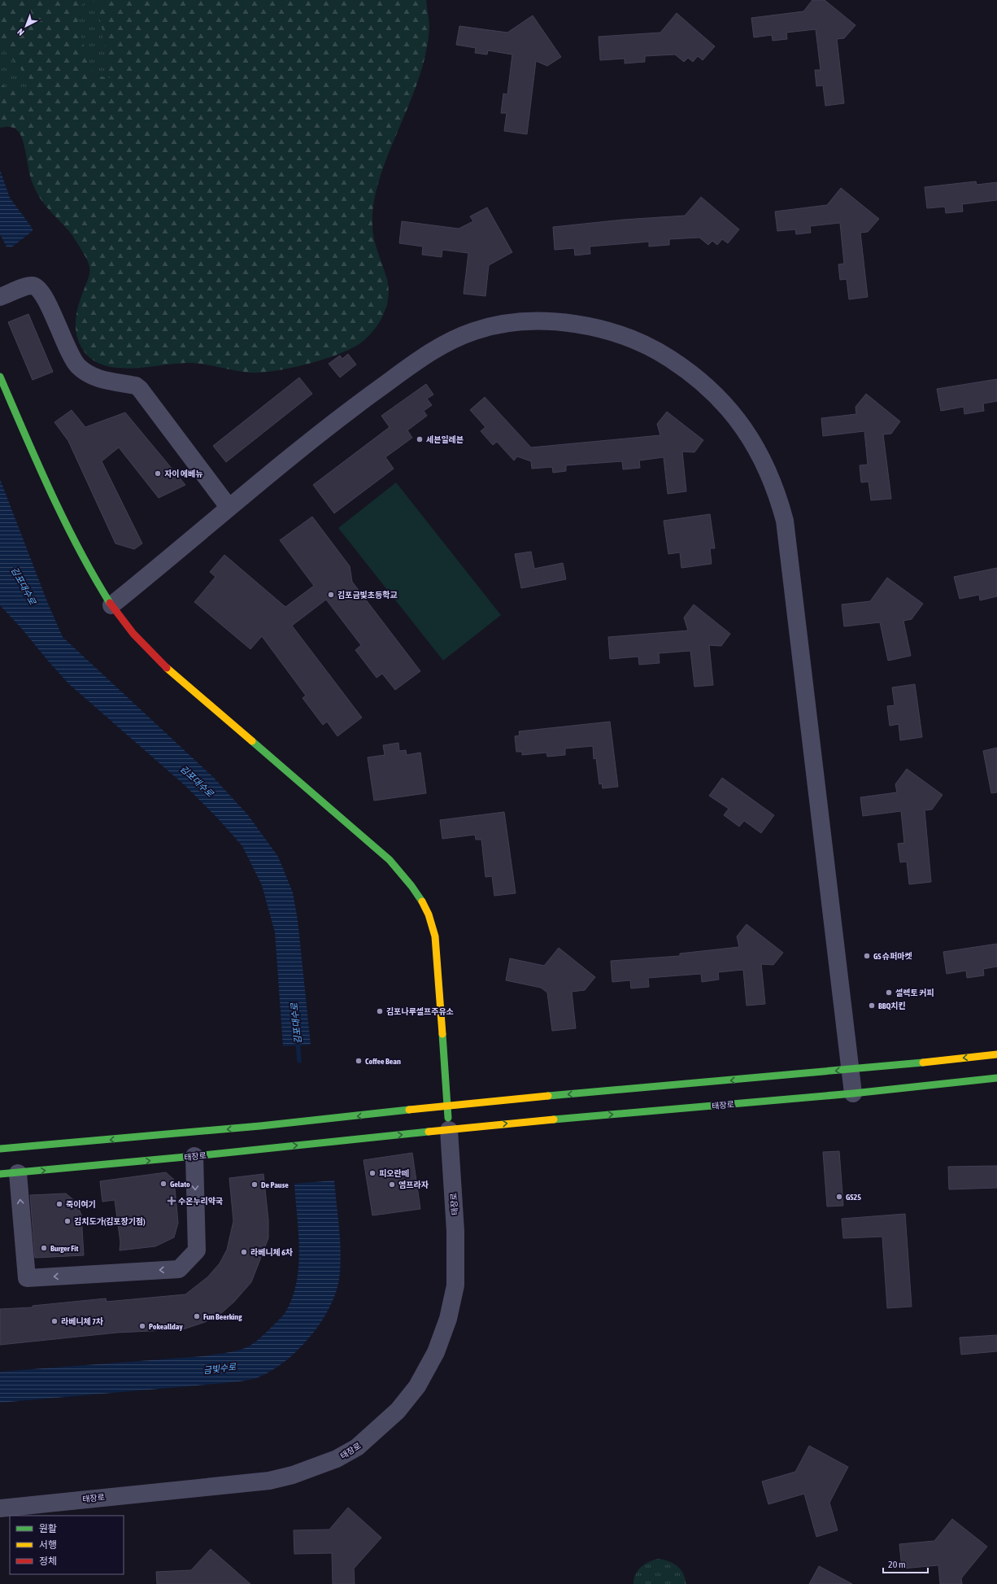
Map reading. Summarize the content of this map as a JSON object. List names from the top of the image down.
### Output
{
  "streets": {
    "street": ["태장로"]
  },
  "water": ["김포대수로", "금빛수로"],
  "places": {
    "other": [
      "세븐일레븐",
      "자이 에베뉴",
      "김포금빛초등학교",
      "GS 슈퍼마켓",
      "셀렉토 커피",
      "BBQ치킨",
      "김포나루셀프주유소",
      "Coffee Bean",
      "피오란떼",
      "Gelato",
      "De Pause",
      "엠프라자",
      "GS25",
      "죽이여기",
      "김치도가(김포장기점)",
      "Burger Fit",
      "라베니체 6차",
      "Fun Beerking",
      "라베니체 7차",
      "Pokeallday"
    ],
    "health": ["수온누리약국"]
  },
  "legend": ["원활", "서행", "정체"],
  "scale_bar": "20 m",
  "north": "bottom left"
}
